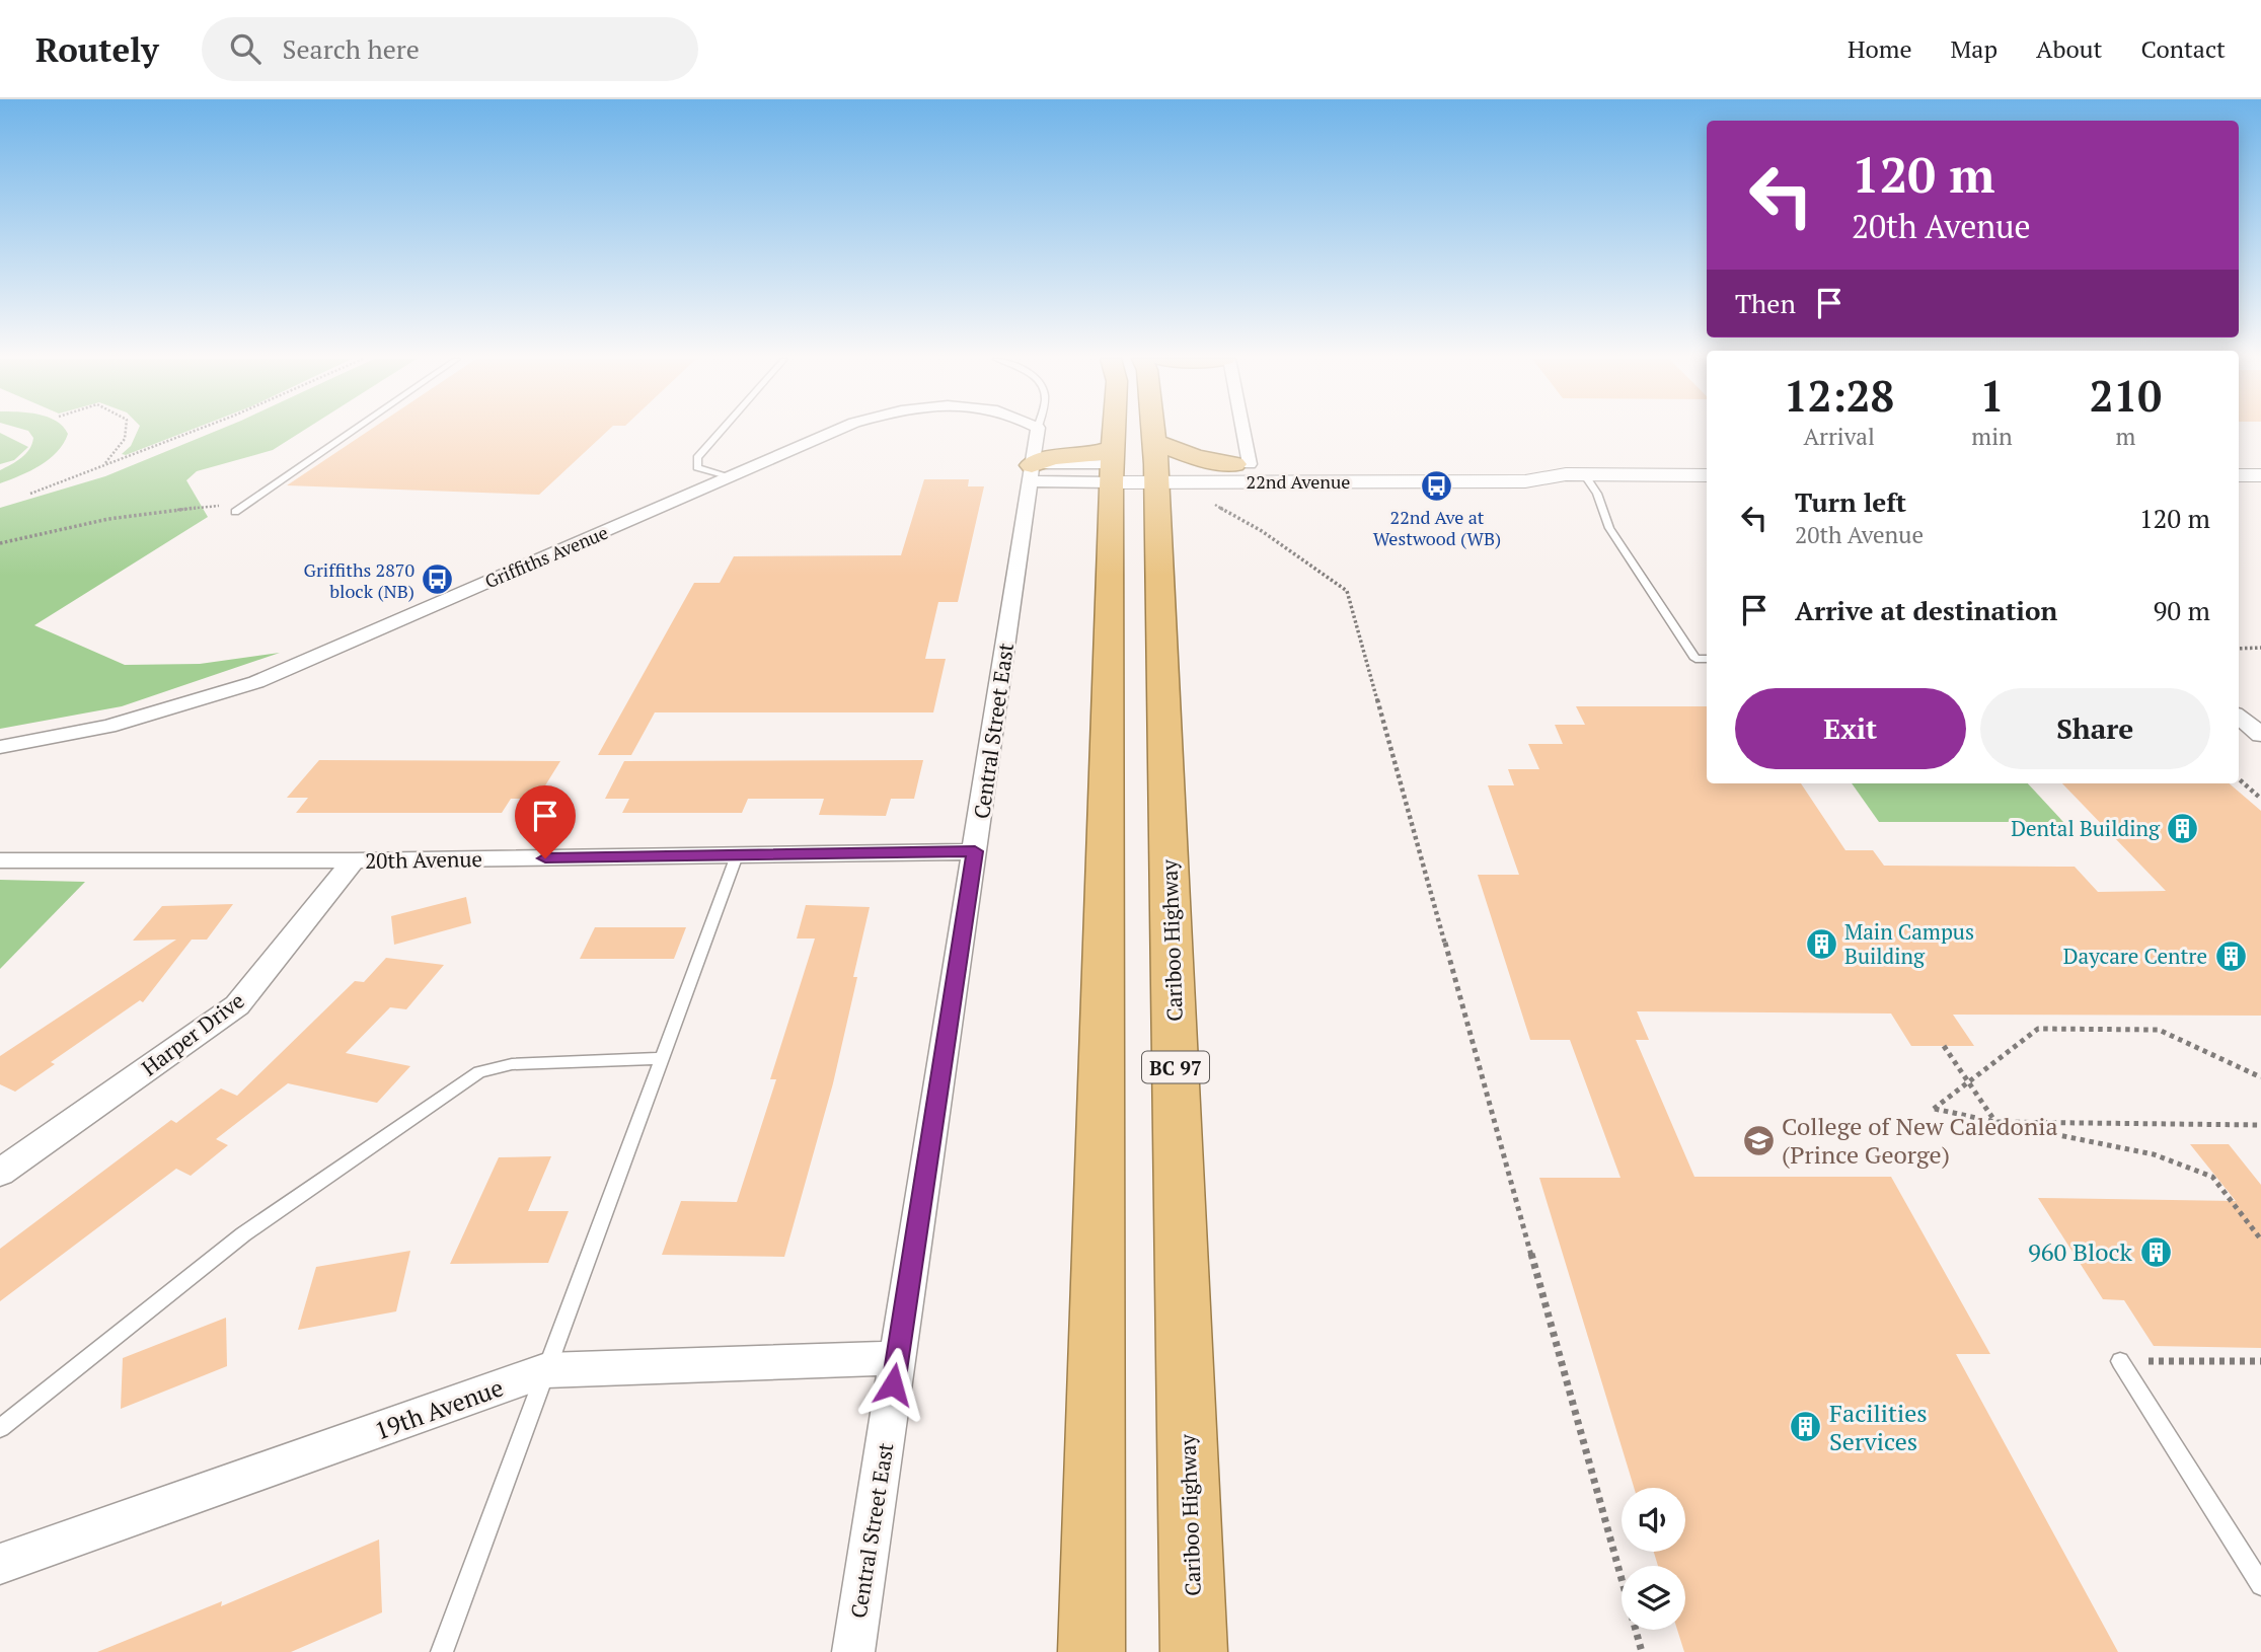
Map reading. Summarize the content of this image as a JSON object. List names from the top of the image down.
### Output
{
  "streets": {
    "highway": ["Cariboo Highway", "BC 97"],
    "street": [
      "22nd Avenue",
      "Griffiths Avenue",
      "Central Street East",
      "20th Avenue",
      "Harper Drive",
      "19th Avenue"
    ]
  },
  "crossings": [
    ["22nd Avenue", "Central Street East"],
    ["22nd Avenue", "Cariboo Highway"],
    ["Central Street East", "20th Avenue"],
    ["Central Street East", "19th Avenue"],
    ["20th Avenue", "Harper Drive"]
  ],
  "places": {
    "bus stop": ["22nd Ave at Westwood (WB)", "Griffiths 2870 block (NB)"],
    "building": [
      "Dental Building",
      "Main Campus Building",
      "Daycare Centre",
      "960 Block",
      "Facilities Services"
    ],
    "school or university": ["College of New Caledonia (Prince George)"]
  },
  "page": {
    "header": "Routely",
    "search": "Search here",
    "nav": [
      "Home",
      "Map",
      "About",
      "Contact"
    ],
    "turn": ["120 m", "20th Avenue"],
    "then": "Then",
    "eta": [
      "12:28",
      "Arrival",
      "1",
      "min",
      "210",
      "m"
    ],
    "list": [
      {
        "name": "Turn left",
        "note": "20th Avenue",
        "value": "120 m"
      },
      {
        "name": "Arrive at destination",
        "value": "90 m"
      }
    ],
    "buttons": ["Exit", "Share"]
  }
}
